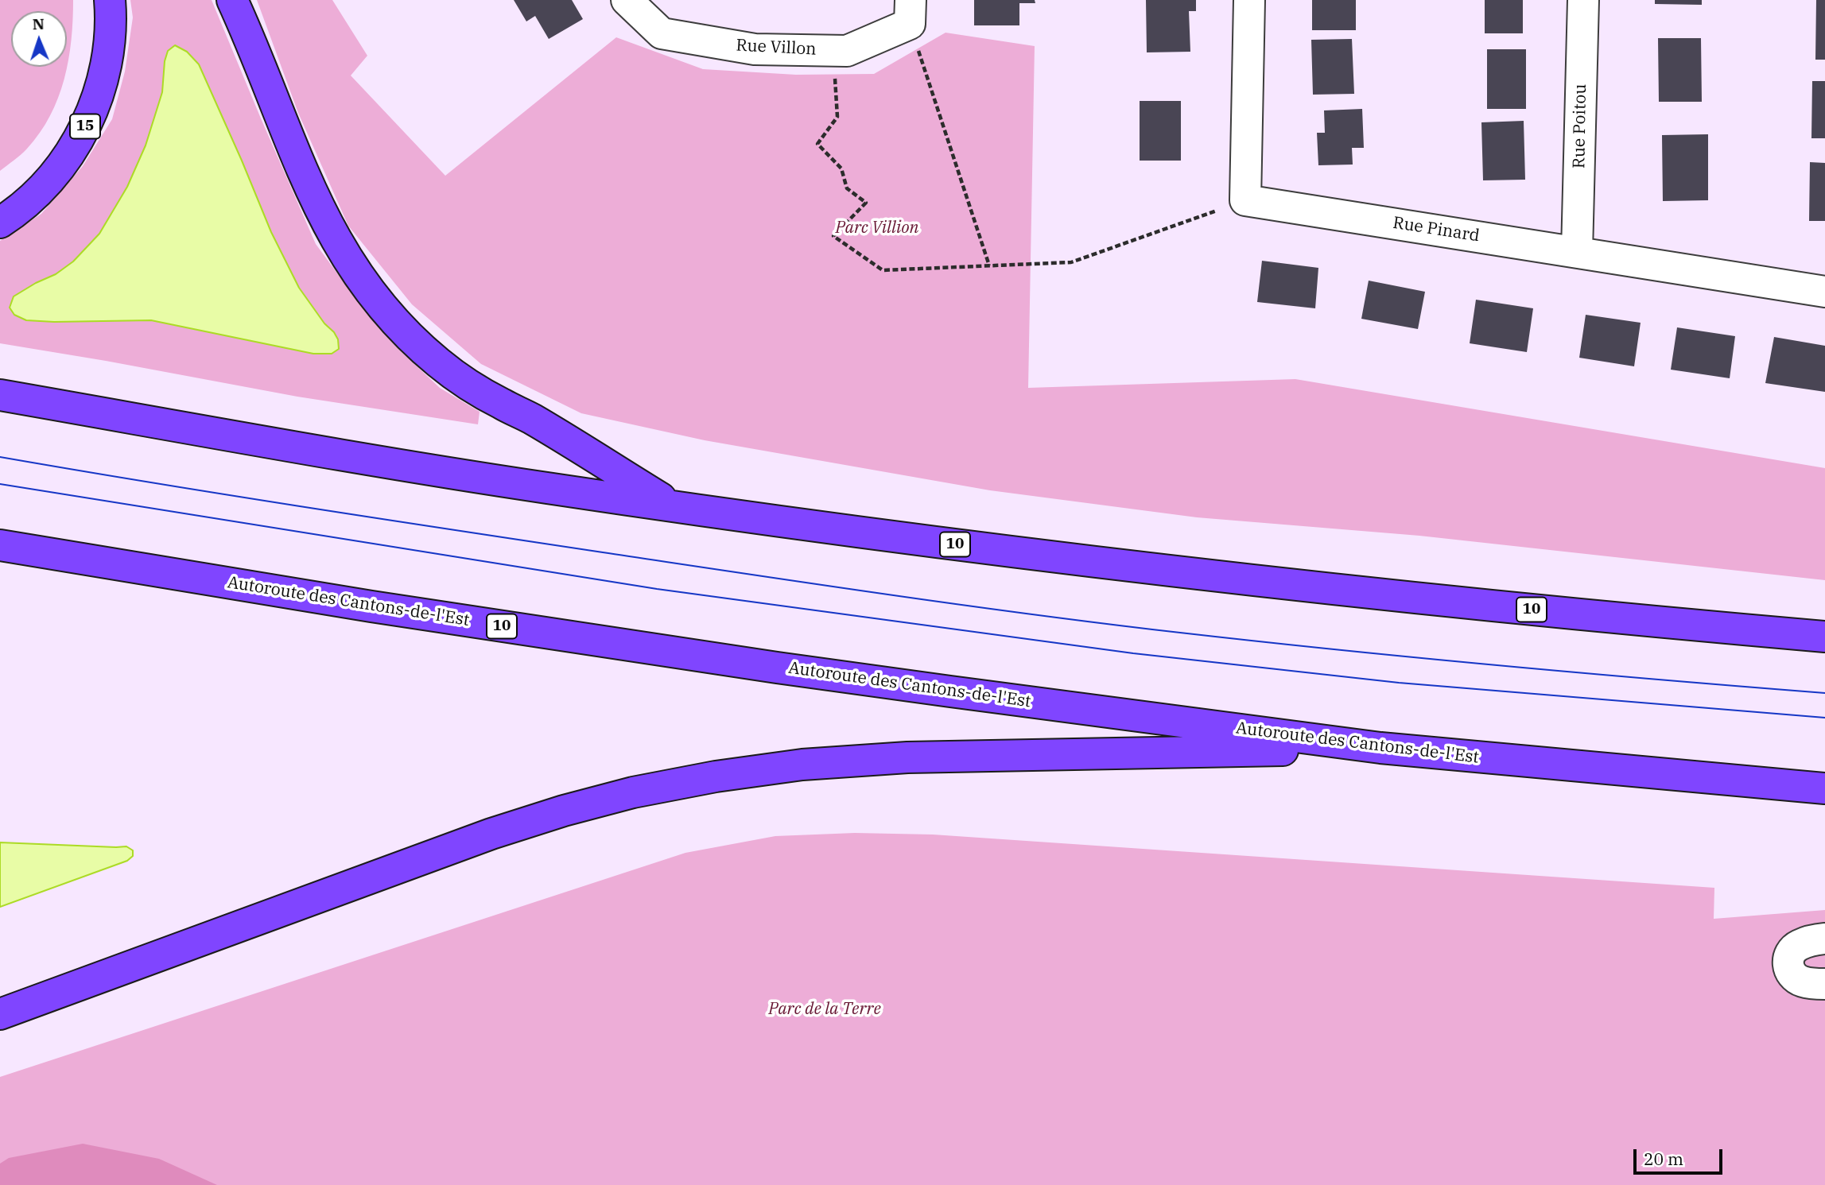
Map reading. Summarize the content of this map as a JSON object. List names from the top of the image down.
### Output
{
  "streets": {
    "highway": ["15", "10", "Autoroute des Cantons-de-l'Est"],
    "street": ["Rue Villon", "Rue Poitou", "Rue Pinard"]
  },
  "crossings": [
    ["Rue Poitou", "Rue Pinard"]
  ],
  "parks": ["Parc Villion", "Parc de la Terre"],
  "scale_bar": "20 m",
  "north": "top"
}
